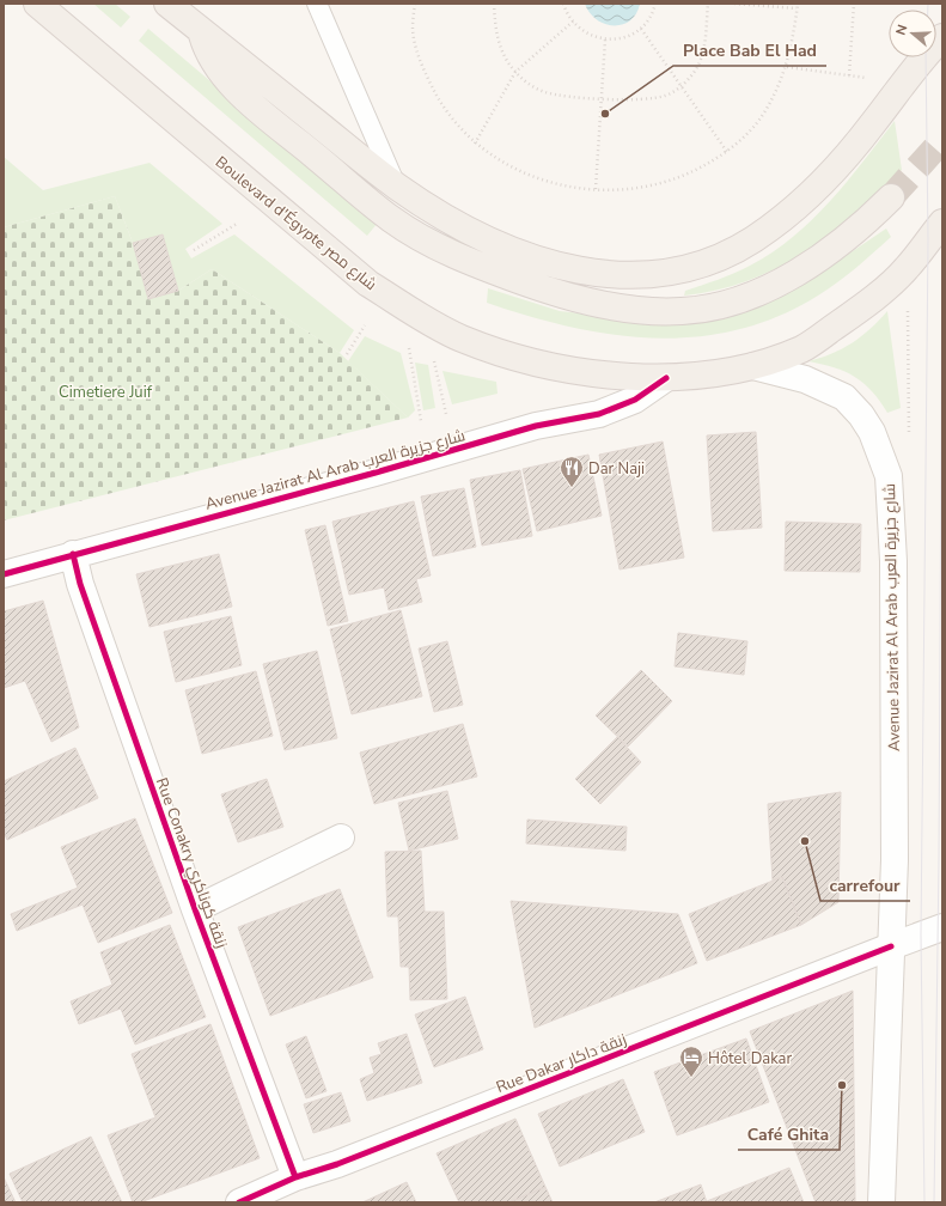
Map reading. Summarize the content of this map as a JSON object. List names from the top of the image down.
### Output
{
  "streets": {
    "main road": ["Boulevard d'Égypte شارع مصر"],
    "street": ["Avenue Jazirat Al Arab شارع جزيرة العرب", "Rue Conakry زنقة كوناكري", "Rue Dakar زنقة داكار"]
  },
  "crossings": [
    ["Boulevard d'Égypte شارع مصر", "Avenue Jazirat Al Arab شارع جزيرة العرب"],
    ["Avenue Jazirat Al Arab شارع جزيرة العرب", "Rue Conakry زنقة كوناكري"],
    ["Avenue Jazirat Al Arab شارع جزيرة العرب", "Rue Dakar زنقة داكار"],
    ["Rue Conakry زنقة كوناكري", "Rue Dakar زنقة داكار"]
  ],
  "parks": ["Cimetiere Juif"],
  "places": {
    "other": ["Place Bab El Had", "carrefour", "Café Ghita"],
    "restaurant": ["Dar Naji"],
    "hotel": ["Hôtel Dakar"]
  },
  "north": "left"
}
